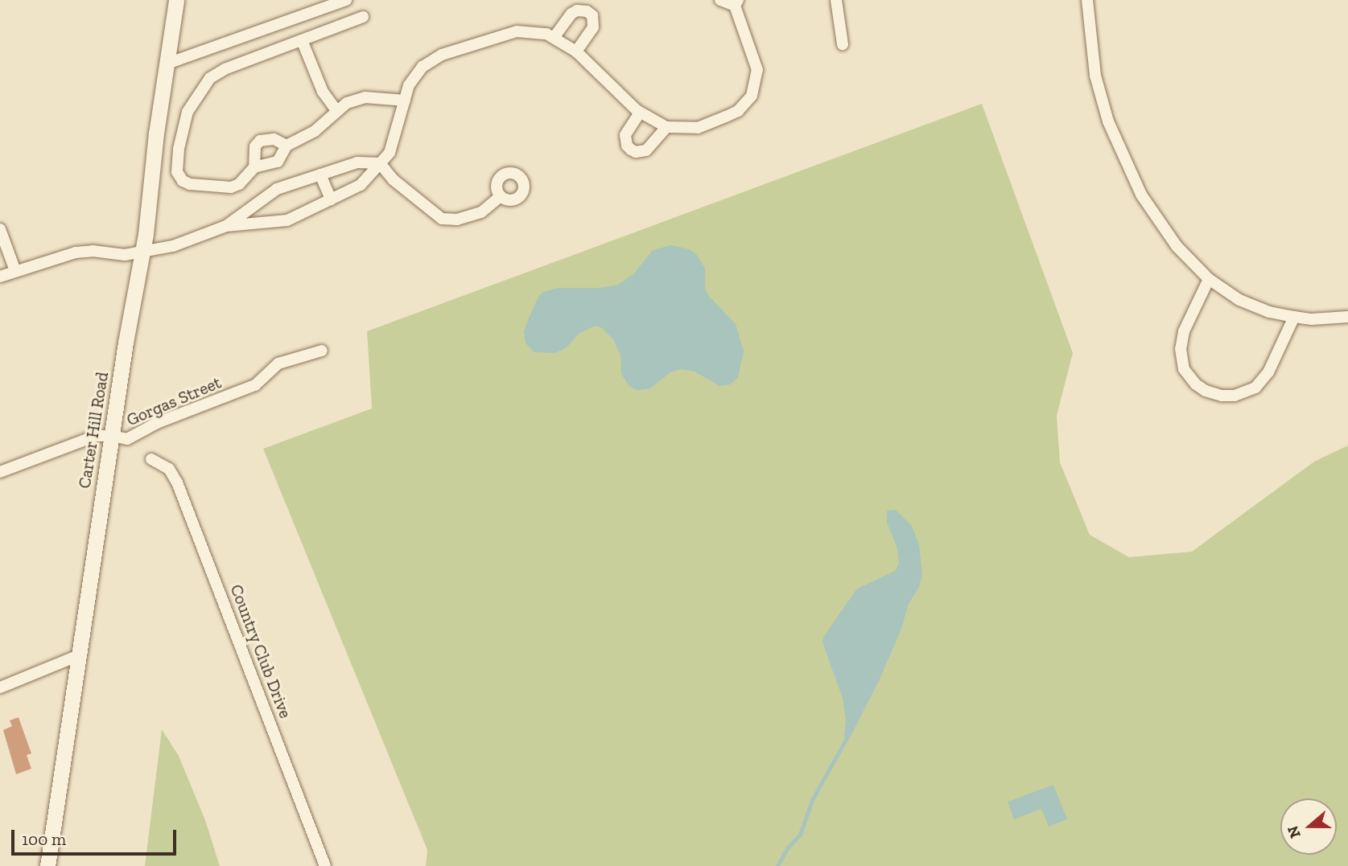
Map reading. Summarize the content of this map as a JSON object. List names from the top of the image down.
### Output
{
  "streets": {
    "main road": ["Carter Hill Road"],
    "street": ["Gorgas Street", "Country Club Drive"]
  },
  "crossings": [
    ["Gorgas Street", "Carter Hill Road"]
  ],
  "scale_bar": "100 m",
  "north": "left"
}
